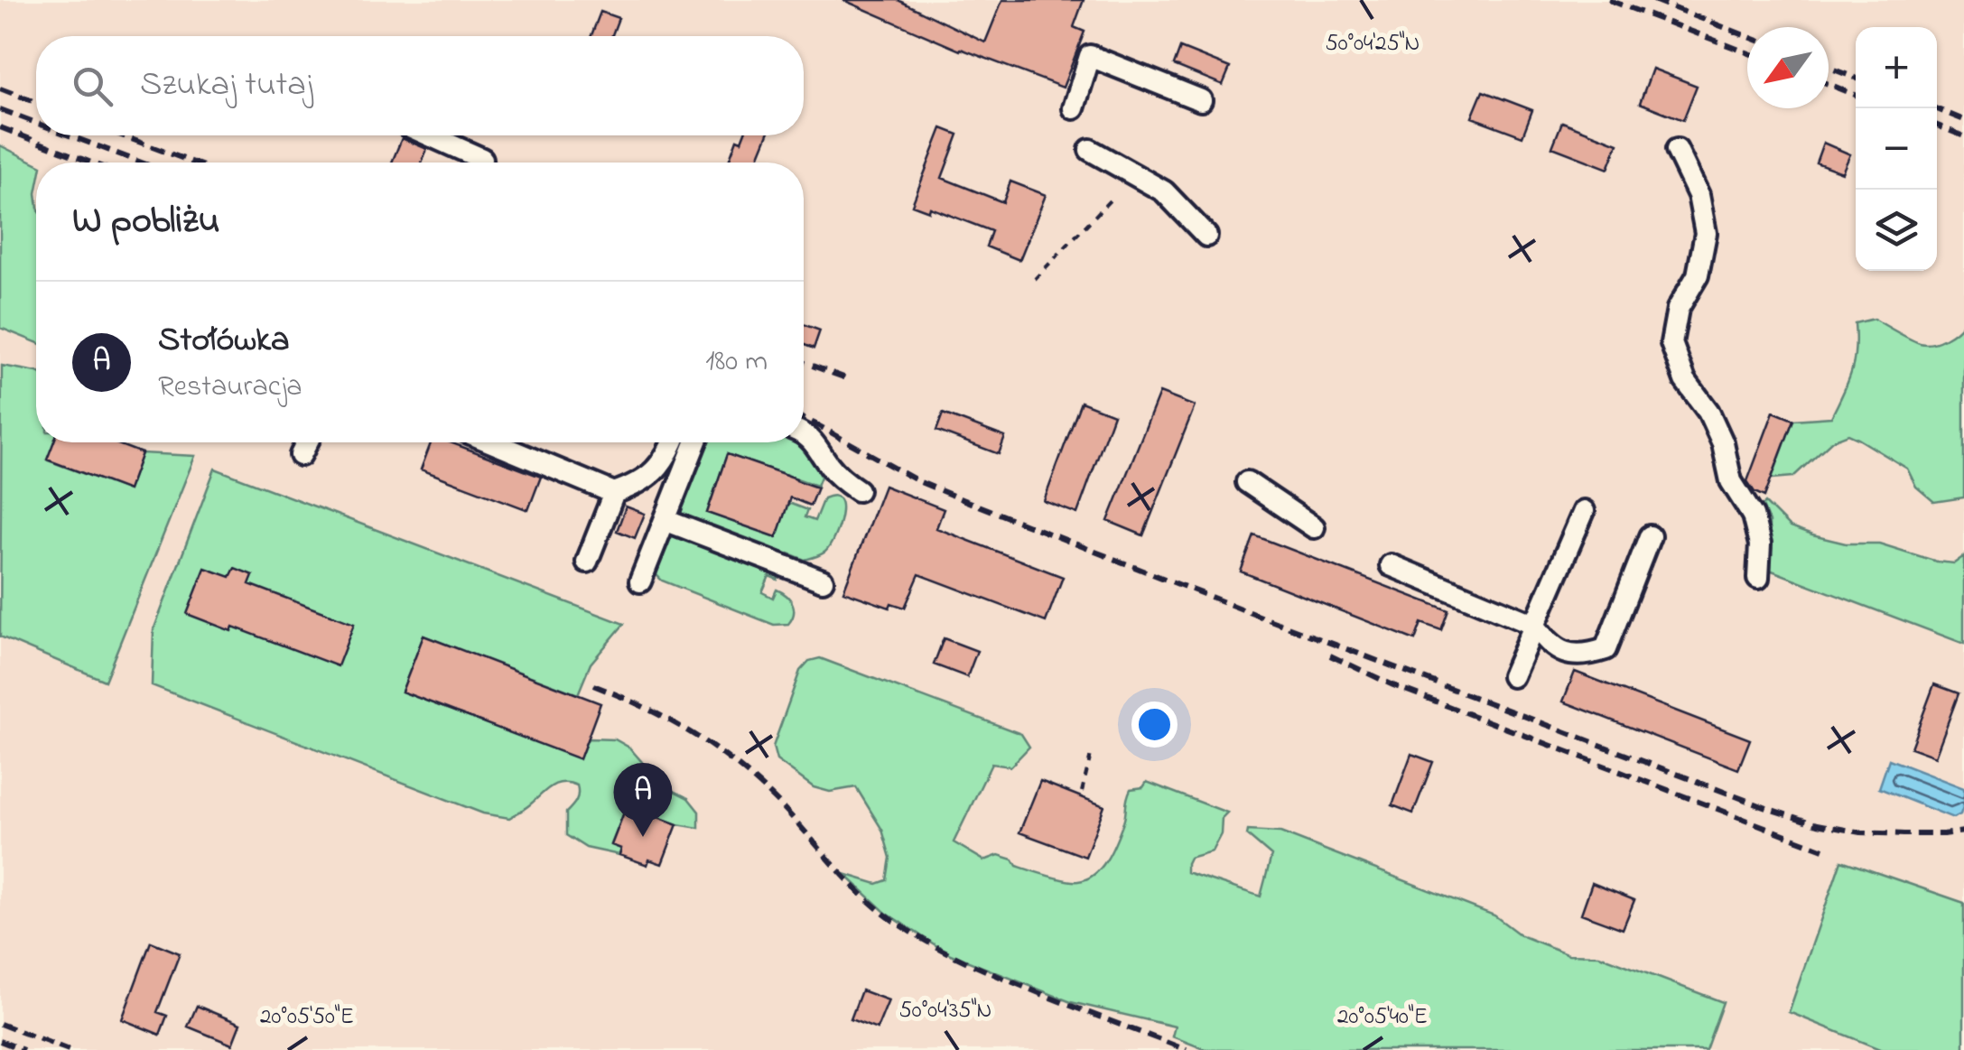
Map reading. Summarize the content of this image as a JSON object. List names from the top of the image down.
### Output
{
  "north": "bottom left",
  "page": {
    "map_buttons": ["+", "−"],
    "search": "Szukaj tutaj",
    "heading": "W pobliżu",
    "list": [
      {
        "mark": "A",
        "name": "Stołówka",
        "note": "Restauracja",
        "value": "180 m"
      }
    ],
    "pins": "A"
  },
  "coordinates": [
    "50°04'25\"N",
    "50°04'35\"N",
    "20°05'50\"E",
    "20°05'40\"E"
  ]
}
